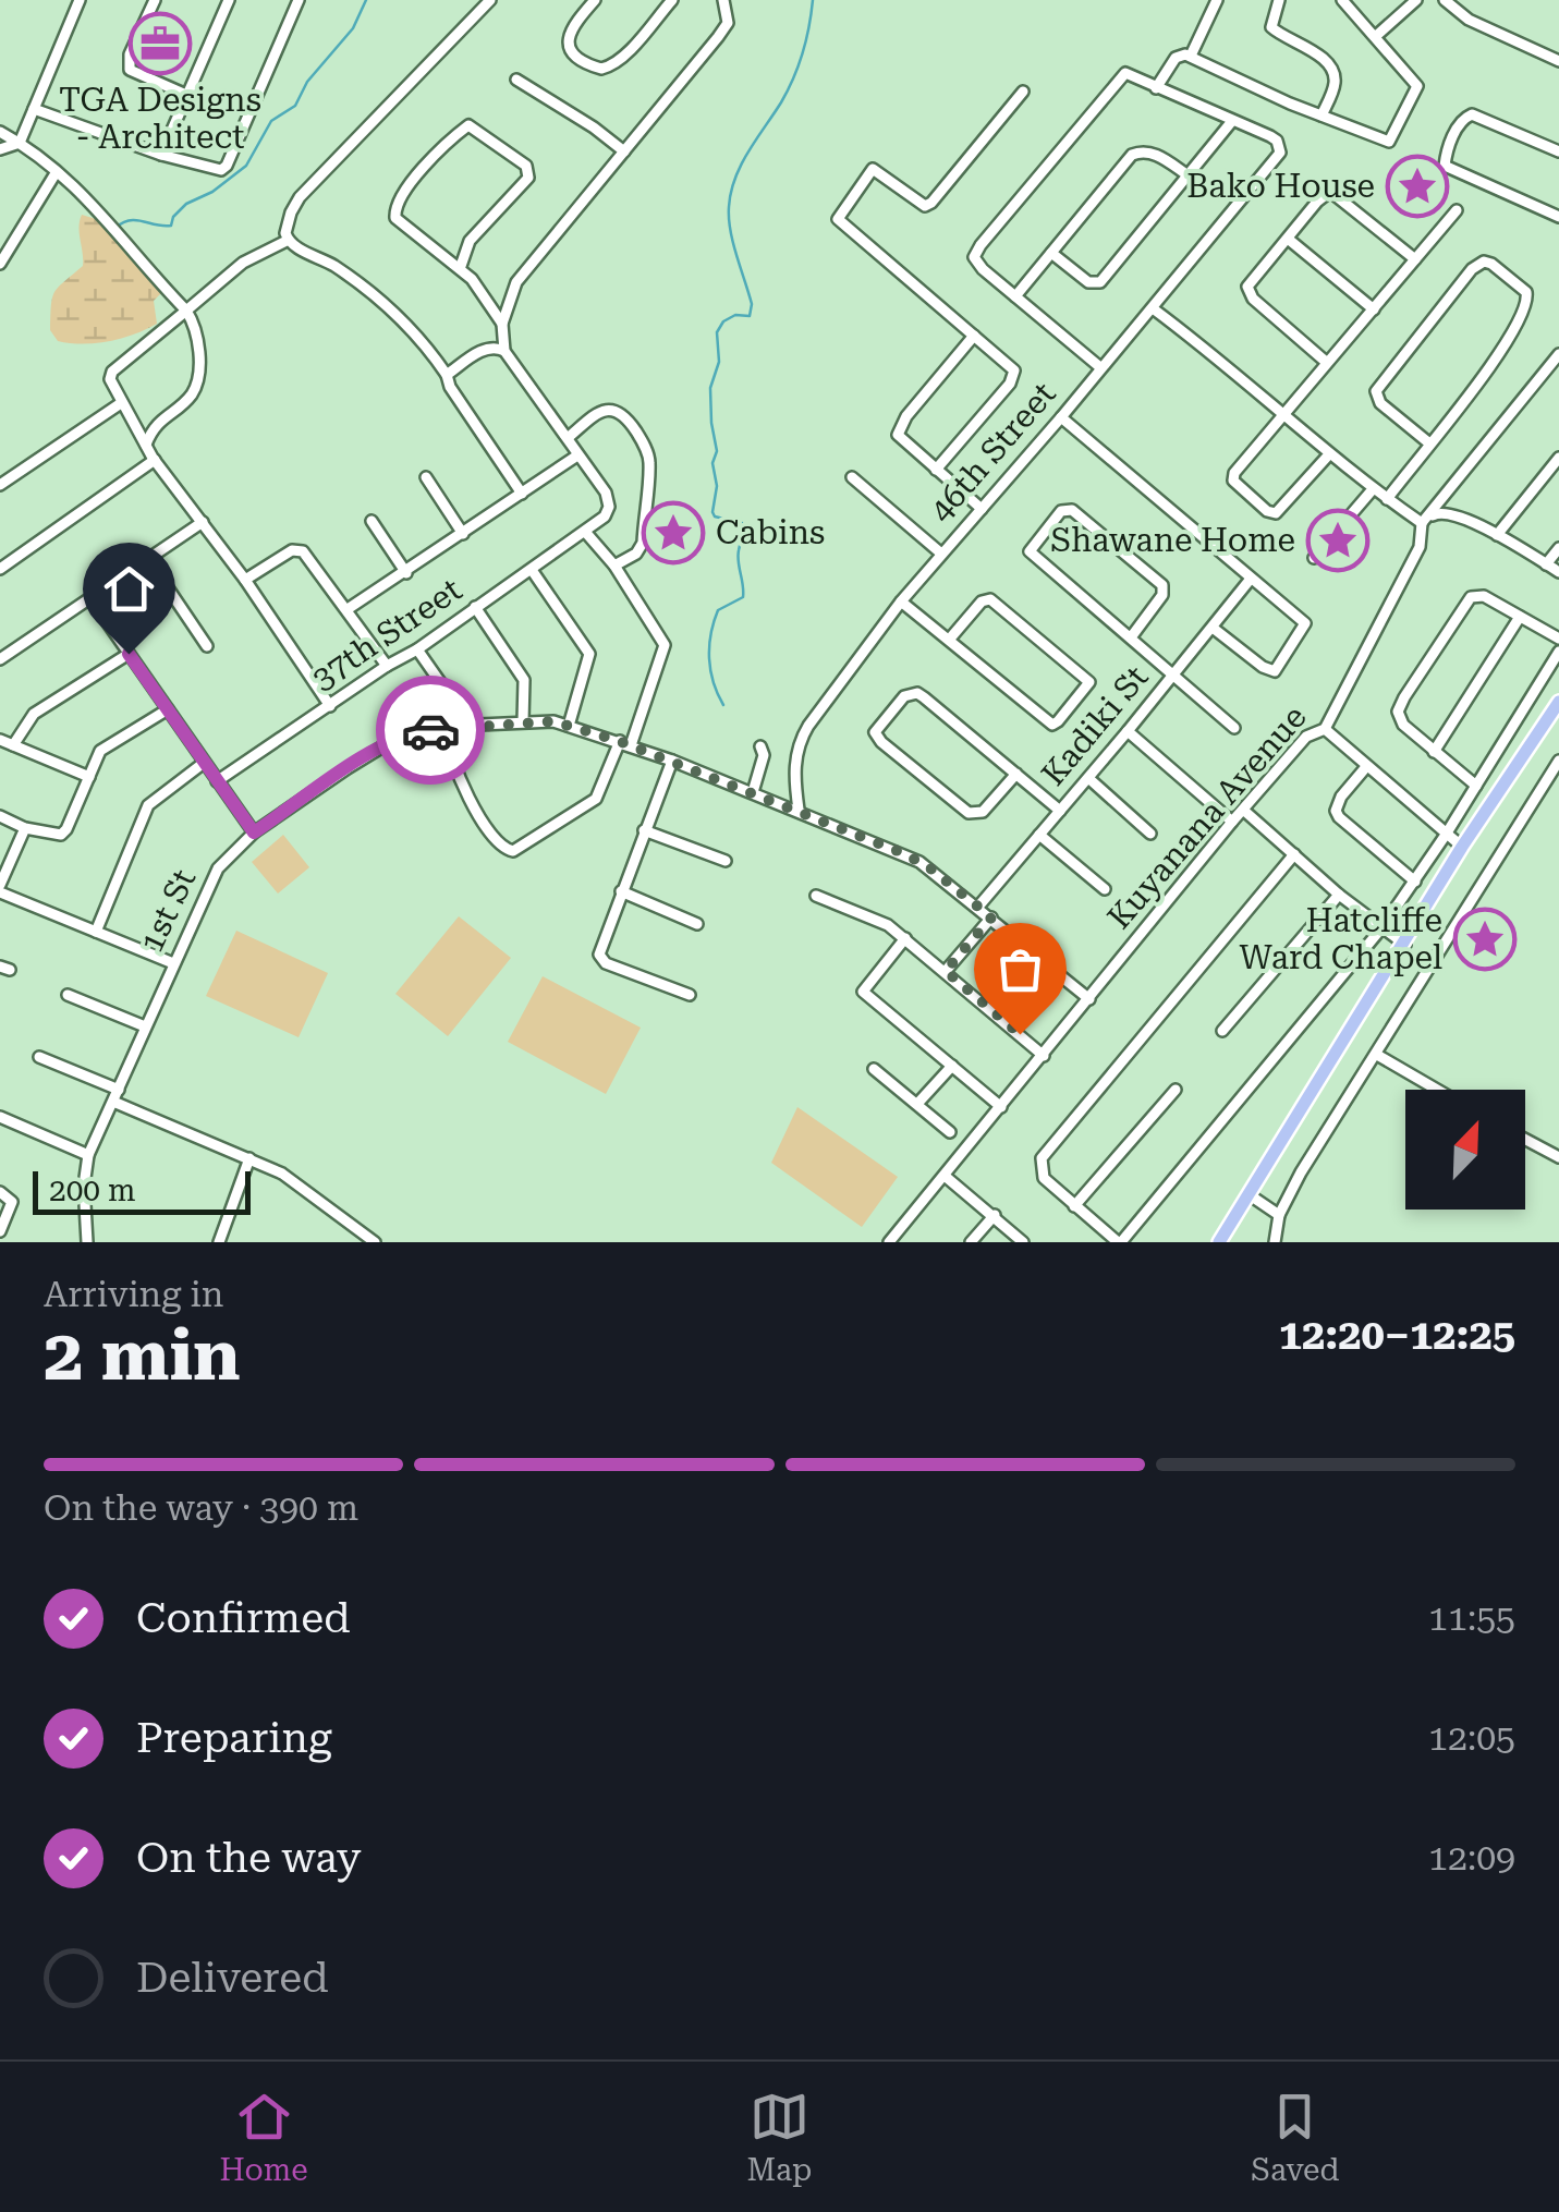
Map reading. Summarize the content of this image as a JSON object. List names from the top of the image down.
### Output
{
  "streets": {
    "street": [
      "46th Street",
      "37th Street",
      "Kadiki St",
      "Kuyanana Avenue",
      "1st St"
    ]
  },
  "crossings": [
    ["46th Street", "1st St"],
    ["Kadiki St", "1st St"],
    ["Kuyanana Avenue", "1st St"]
  ],
  "places": {
    "office": ["TGA Designs - Architect"],
    "place": [
      "Bako House",
      "Cabins",
      "Shawane Home",
      "Hatcliffe Ward Chapel"
    ]
  },
  "scale_bar": "200 m",
  "north": "top right",
  "page": {
    "scale": "200 m",
    "heading": ["2 min", "Arriving in", "12:20–12:25"],
    "bar": "On the way · 390 m",
    "list": [
      ["Confirmed", "11:55"],
      ["Preparing", "12:05"],
      ["On the way", "12:09"],
      "Delivered"
    ],
    "tabs": ["Home", "Map", "Saved"]
  }
}
